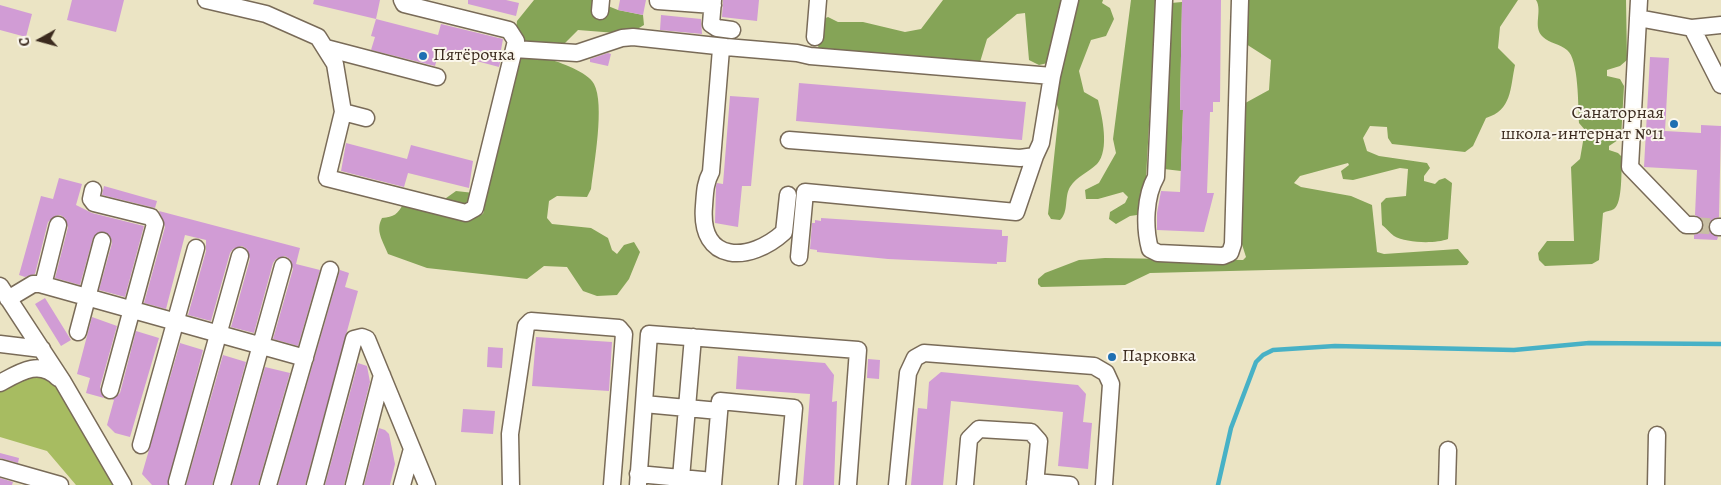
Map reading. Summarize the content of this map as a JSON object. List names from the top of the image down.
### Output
{
  "places": ["Пятёрочка", "Санаторная школа-интернат №11", "Парковка"],
  "north": "left"
}
